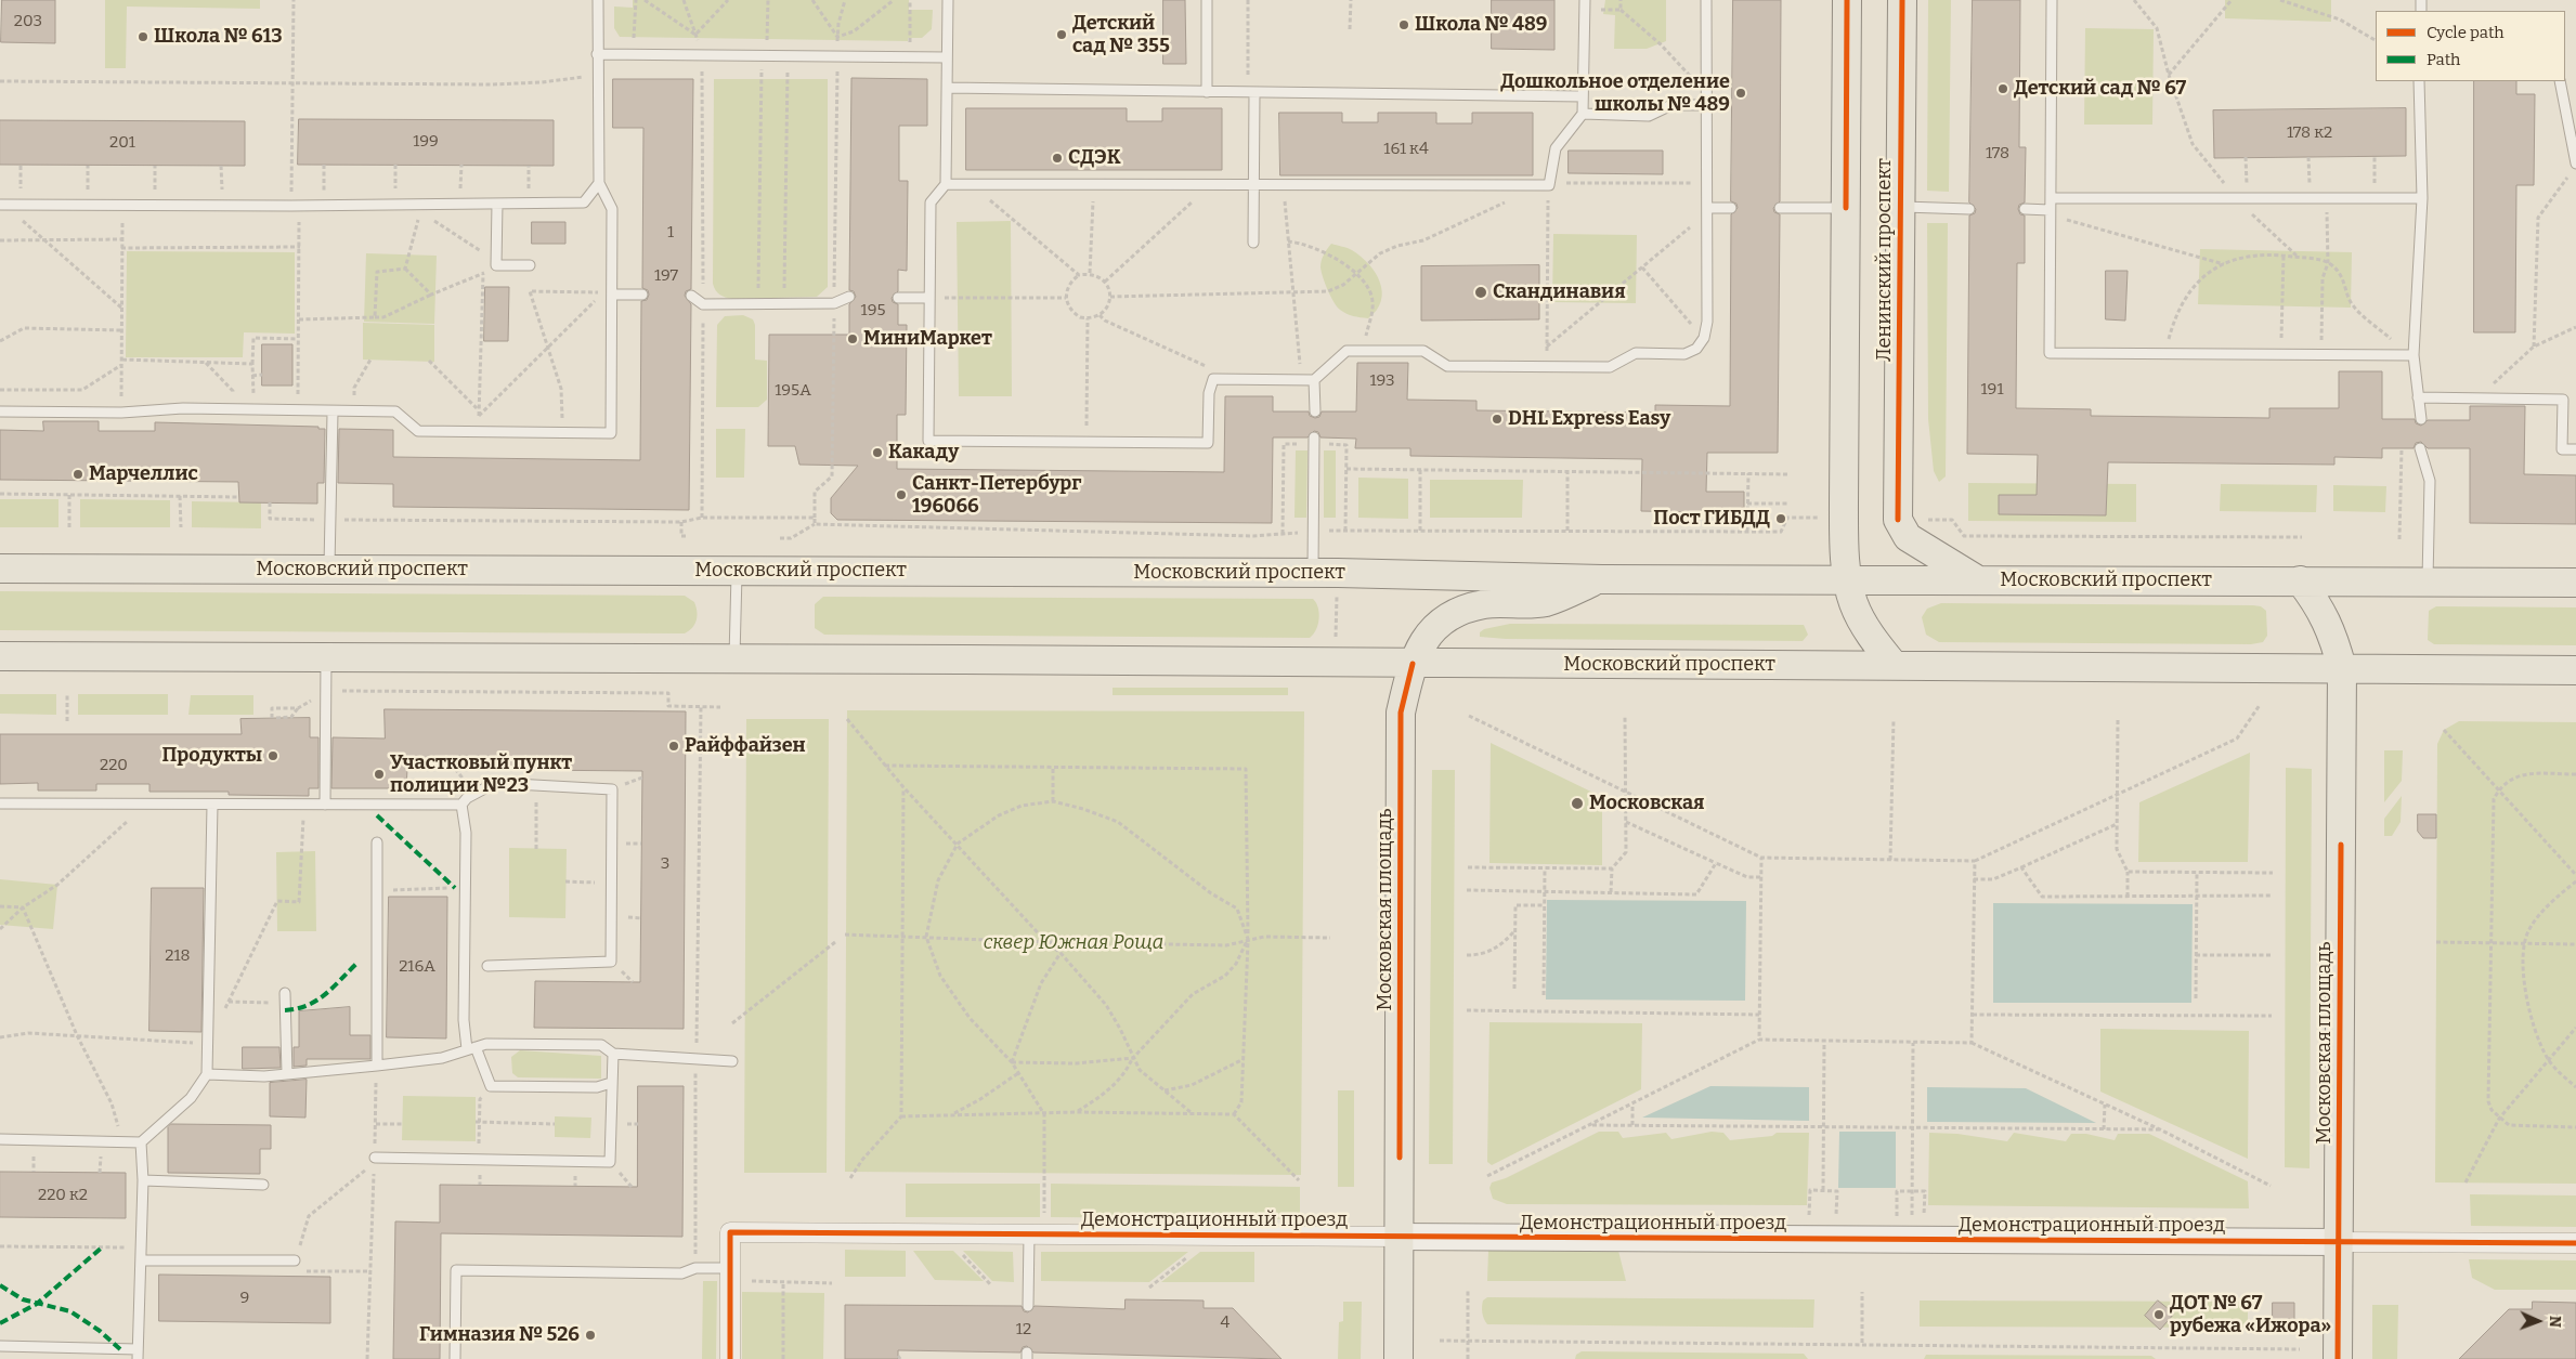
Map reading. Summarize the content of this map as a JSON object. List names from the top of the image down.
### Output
{
  "streets": {
    "main road": ["Ленинский проспект", "Московский проспект", "Московская площадь"],
    "street": ["Демонстрационный проезд"]
  },
  "crossings": [
    ["Ленинский проспект", "Московский проспект"],
    ["Московский проспект", "Московская площадь"],
    ["Московская площадь", "Демонстрационный проезд"]
  ],
  "parks": ["сквер Южная Роща"],
  "places": [
    "Школа № 489",
    "Детский сад № 355",
    "Школа № 613",
    "Детский сад № 67",
    "Дошкольное отделение школы № 489",
    "СДЭК",
    "Скандинавия",
    "МиниМаркет",
    "DHL Express Easy",
    "Какаду",
    "Марчеллис",
    "Санкт-Петербург 196066",
    "Пост ГИБДД",
    "Райффайзен",
    "Продукты",
    "Участковый пункт полиции №23",
    "Московская",
    "ДОТ № 67 рубежа «Ижора»",
    "Гимназия № 526"
  ],
  "house_numbers": [
    "203",
    "178 к2",
    "199",
    "201",
    "161 к4",
    "178",
    "1",
    "197",
    "195",
    "193",
    "191",
    "195А",
    "220",
    "3",
    "218",
    "216А",
    "220 к2",
    "9",
    "4",
    "12"
  ],
  "legend": ["Cycle path", "Path"],
  "north": "right"
}
